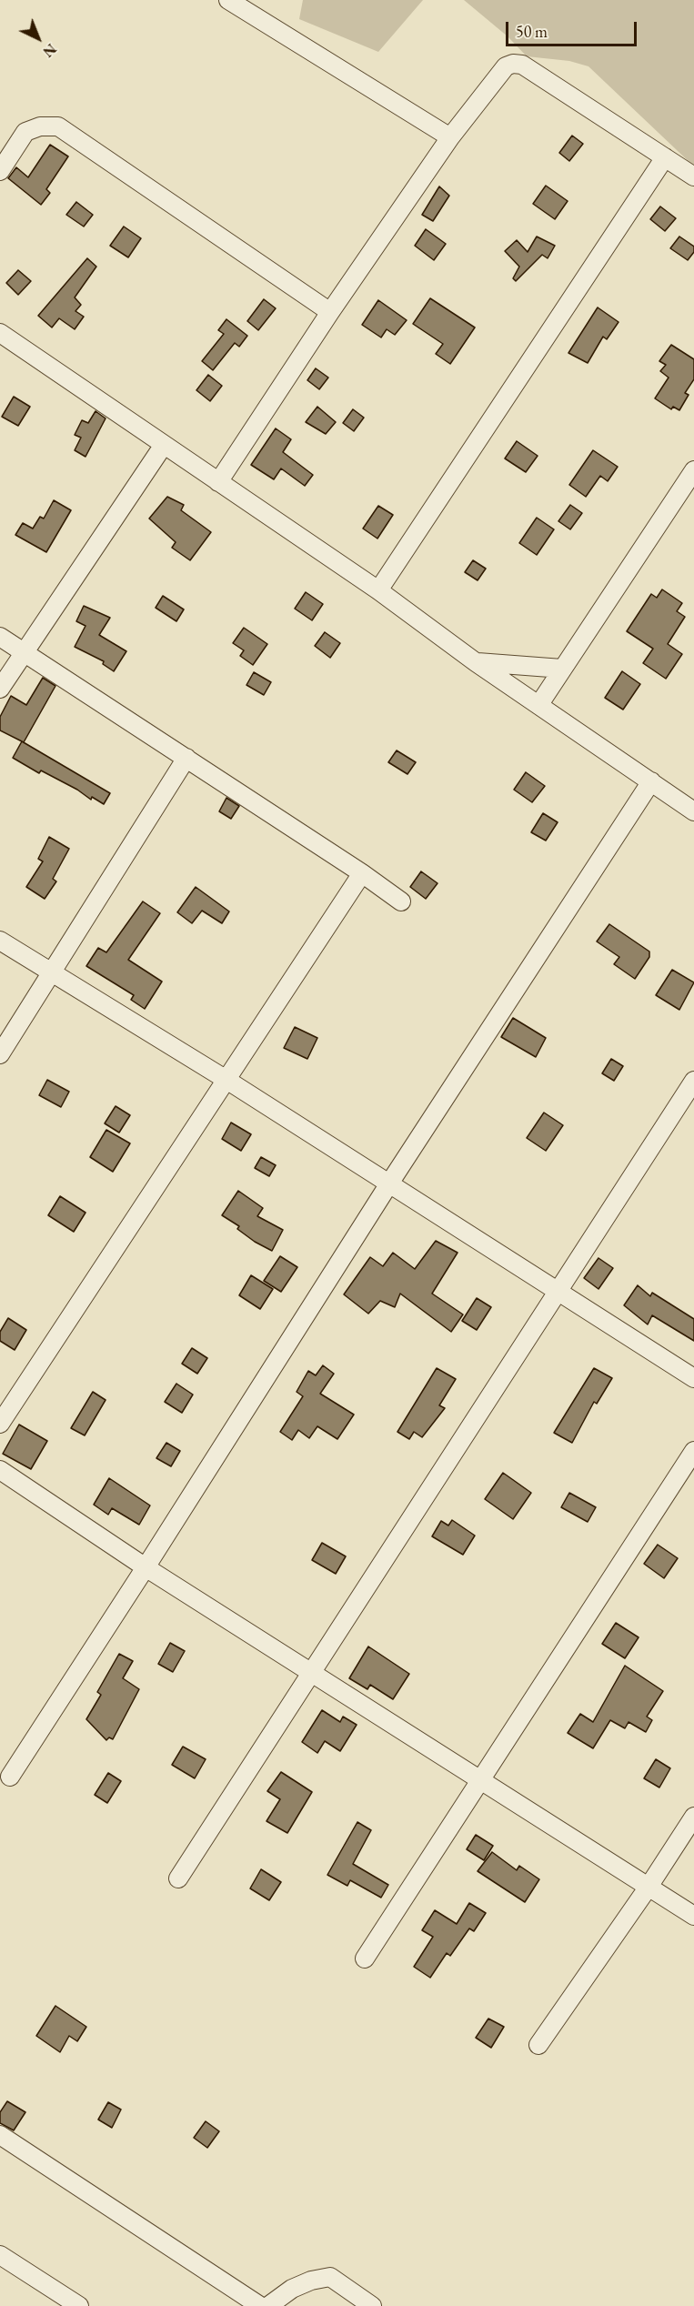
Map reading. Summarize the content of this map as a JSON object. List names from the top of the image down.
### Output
{
  "scale_bar": "50 m",
  "north": "bottom right"
}
